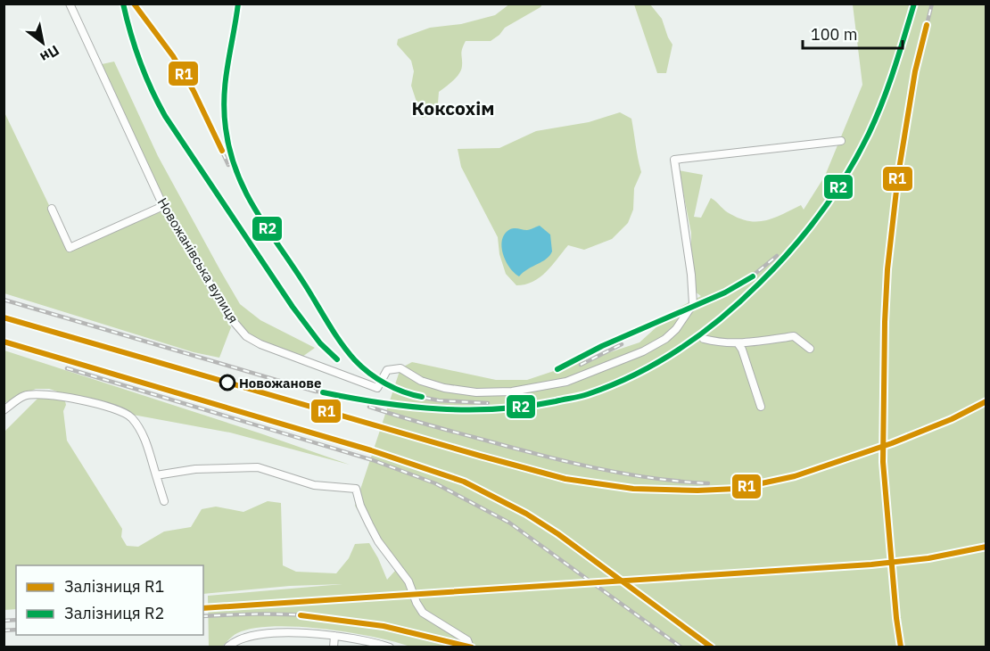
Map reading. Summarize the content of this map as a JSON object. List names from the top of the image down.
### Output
{
  "streets": {
    "street": ["Новожанівська вулиця"]
  },
  "districts": ["Коксохім"],
  "places": ["Новожанове"],
  "lines": ["rail line R1", "rail line R2"],
  "legend": ["Залізниця R1", "Залізниця R2"],
  "scale_bar": "100 m",
  "north": "bottom right"
}
